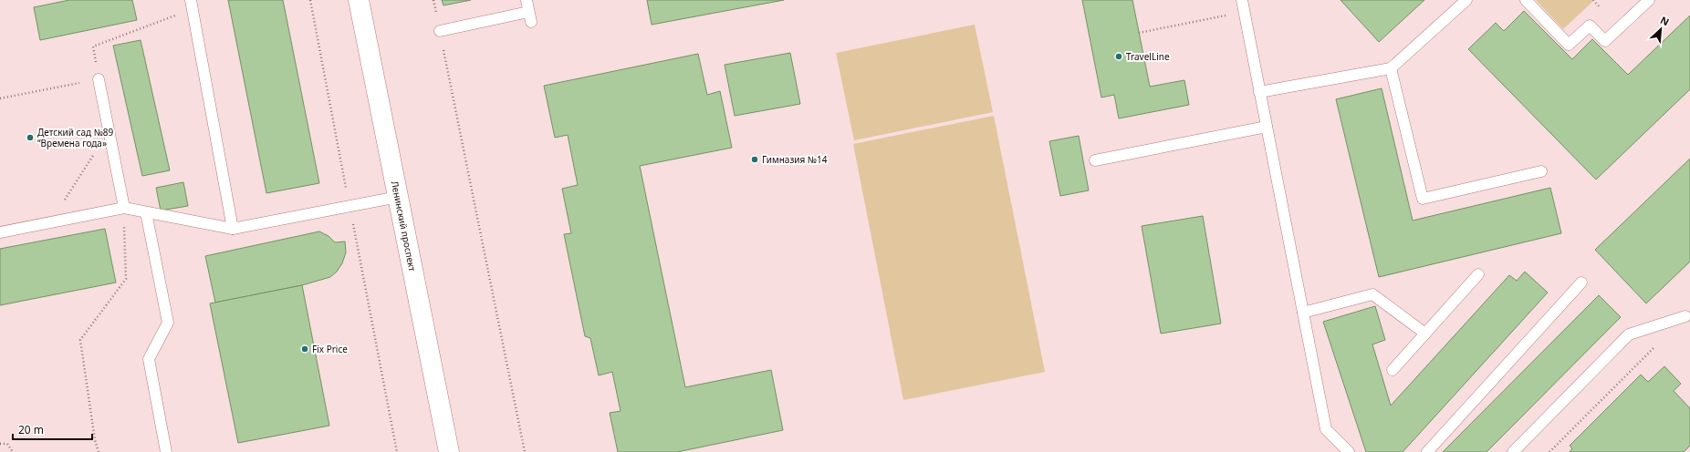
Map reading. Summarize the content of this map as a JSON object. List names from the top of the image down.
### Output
{
  "streets": {
    "main road": ["Ленинский проспект"]
  },
  "places": [
    "TravelLine",
    "Детский сад №89 “Времена года»",
    "Гимназия №14",
    "Fix Price"
  ],
  "scale_bar": "20 m",
  "north": "top right"
}
